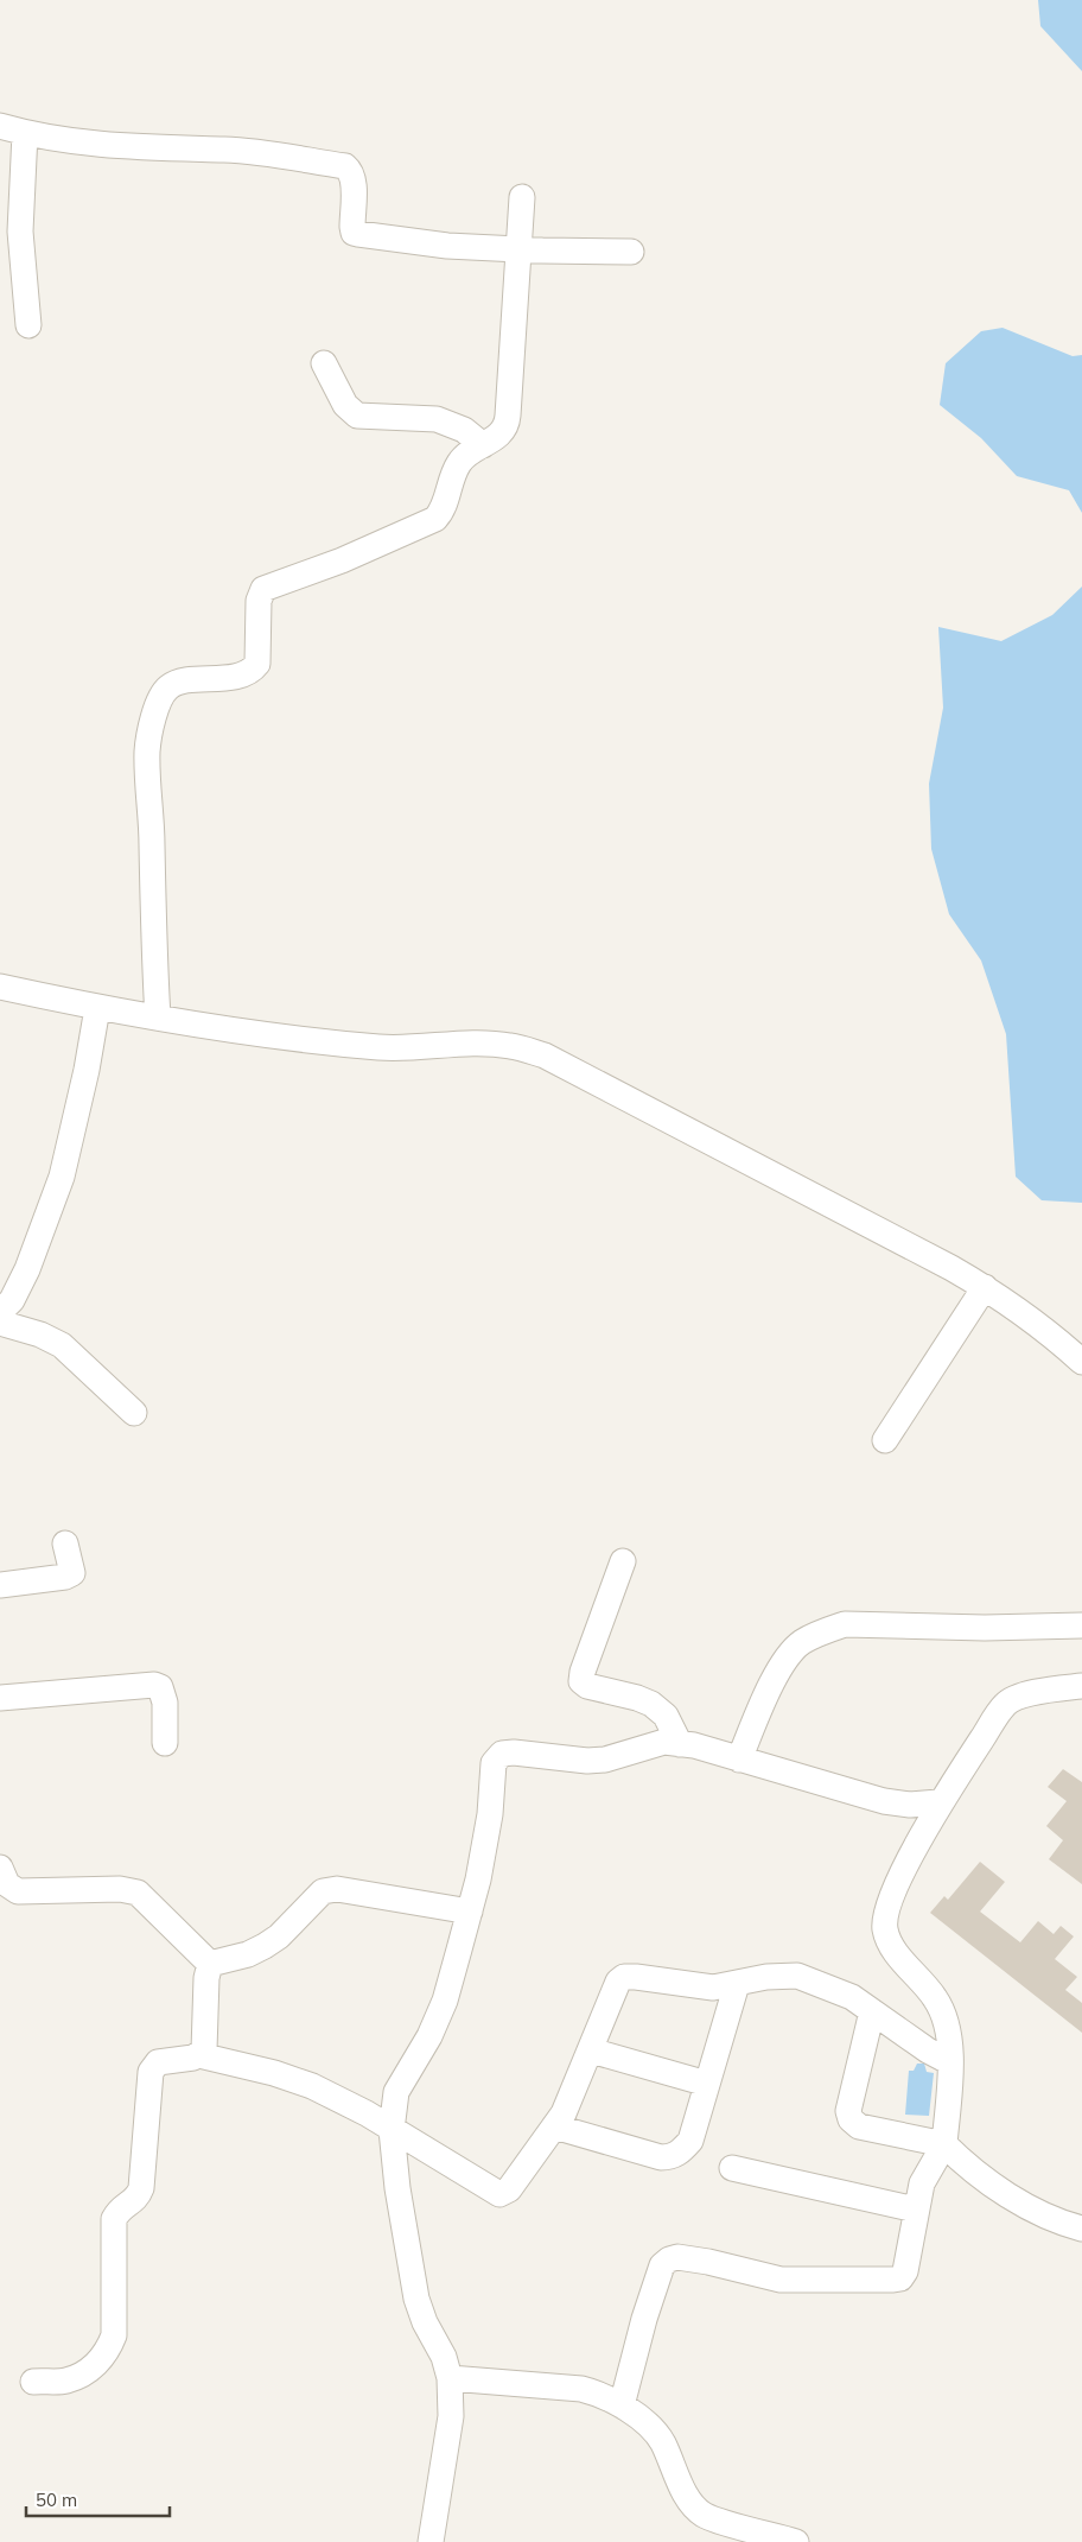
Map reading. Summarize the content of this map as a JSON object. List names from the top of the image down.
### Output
{
  "scale_bar": "50 m"
}
